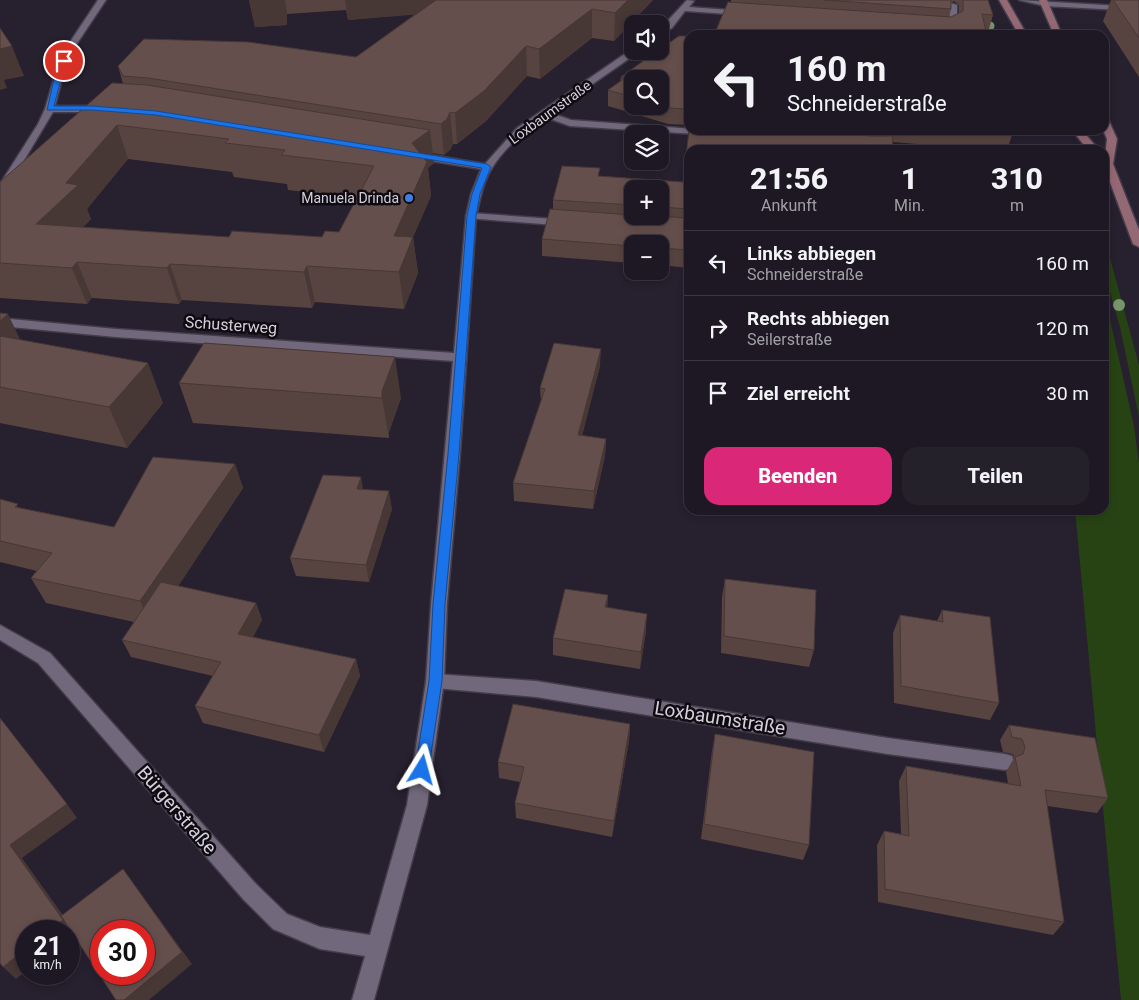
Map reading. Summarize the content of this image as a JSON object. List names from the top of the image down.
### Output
{
  "streets": {
    "street": ["Loxbaumstraße", "Schusterweg", "Bürgerstraße"]
  },
  "crossings": [
    ["Loxbaumstraße", "Schusterweg"],
    ["Loxbaumstraße", "Bürgerstraße"]
  ],
  "places": ["Manuela Drinda"],
  "page": {
    "map_buttons": ["+", "−"],
    "turn": ["160 m", "Schneiderstraße"],
    "eta": [
      "21:56",
      "Ankunft",
      "1",
      "Min.",
      "310",
      "m"
    ],
    "list": [
      {
        "name": "Links abbiegen",
        "note": "Schneiderstraße",
        "value": "160 m"
      },
      {
        "name": "Rechts abbiegen",
        "note": "Seilerstraße",
        "value": "120 m"
      },
      {
        "name": "Ziel erreicht",
        "value": "30 m"
      }
    ],
    "buttons": ["Beenden", "Teilen"],
    "speed": "21 km/h",
    "limit": "30"
  }
}
